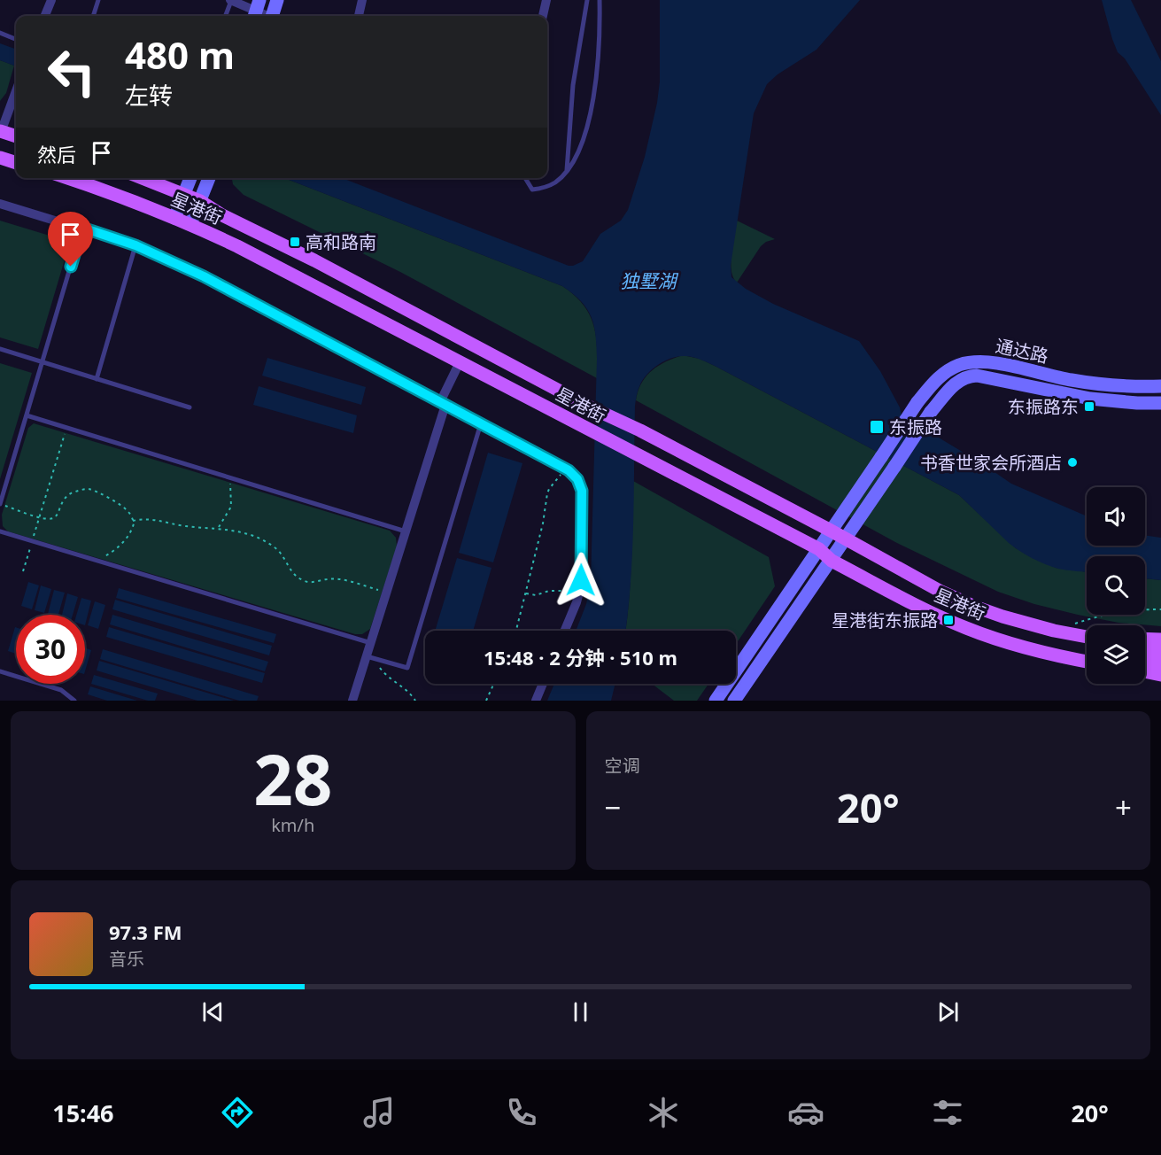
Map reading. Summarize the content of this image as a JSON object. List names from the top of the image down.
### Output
{
  "streets": {
    "main road": ["星港街", "通达路"]
  },
  "crossings": [
    ["星港街", "通达路"]
  ],
  "water": ["独墅湖"],
  "places": {
    "transit": [
      "高和路南",
      "东振路东",
      "东振路",
      "星港街东振路"
    ],
    "other": ["书香世家会所酒店"]
  },
  "page": {
    "turn": ["480 m", "左转"],
    "then": "然后",
    "limit": "30",
    "trip": "15:48 · 2 分钟 · 510 m",
    "tile": [
      ["28", "km/h"],
      "空调"
    ],
    "heat": ["−", "20°", "+"],
    "song": ["97.3 FM", "音乐"],
    "tabs": ["15:46", "20°"]
  }
}
